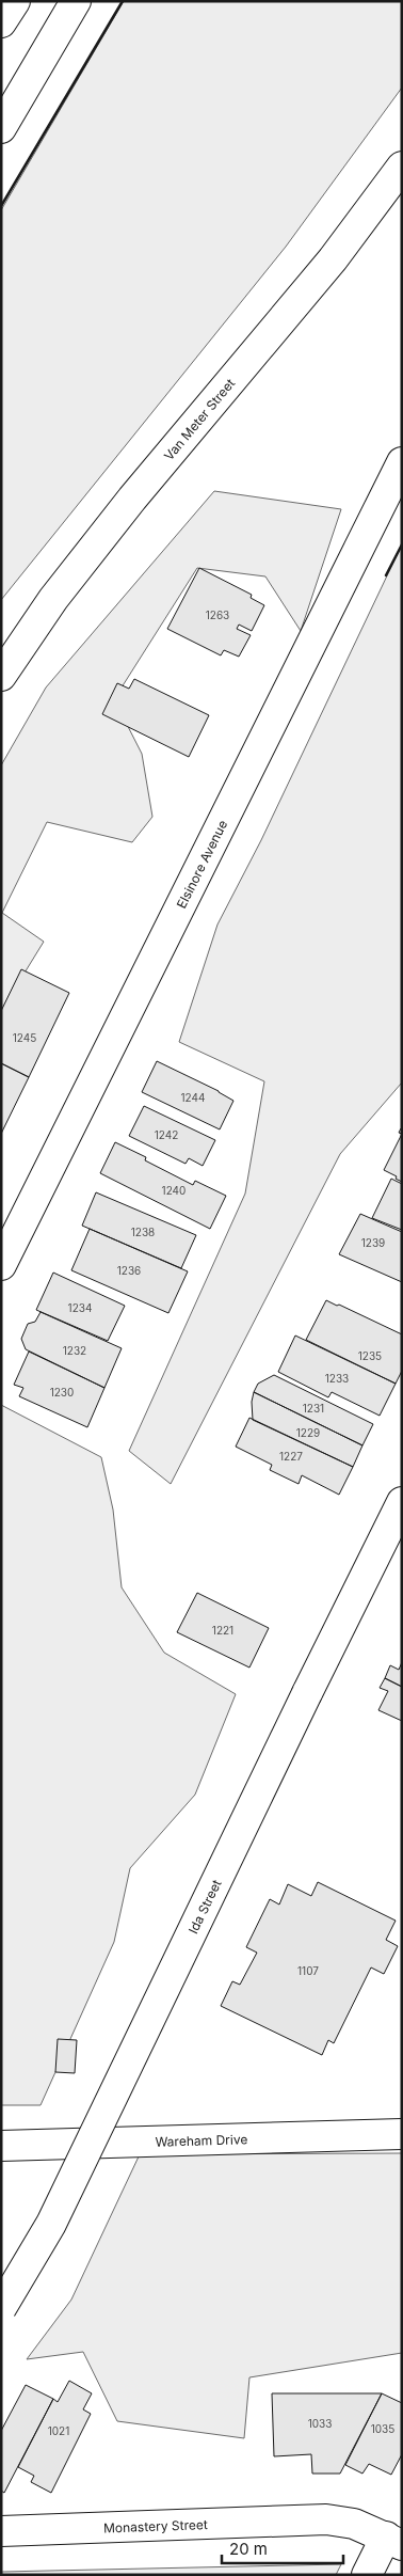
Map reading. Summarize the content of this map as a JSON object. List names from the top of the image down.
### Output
{
  "streets": {
    "main road": [
      "Van Meter Street",
      "Elsinore Avenue",
      "Ida Street",
      "Wareham Drive",
      "Monastery Street"
    ]
  },
  "house_numbers": [
    "1263",
    "1245",
    "1244",
    "1242",
    "1240",
    "1238",
    "1239",
    "1236",
    "1234",
    "1232",
    "1235",
    "1233",
    "1230",
    "1231",
    "1229",
    "1227",
    "1221",
    "1107",
    "1033",
    "1035",
    "1021"
  ],
  "scale_bar": "20 m"
}
